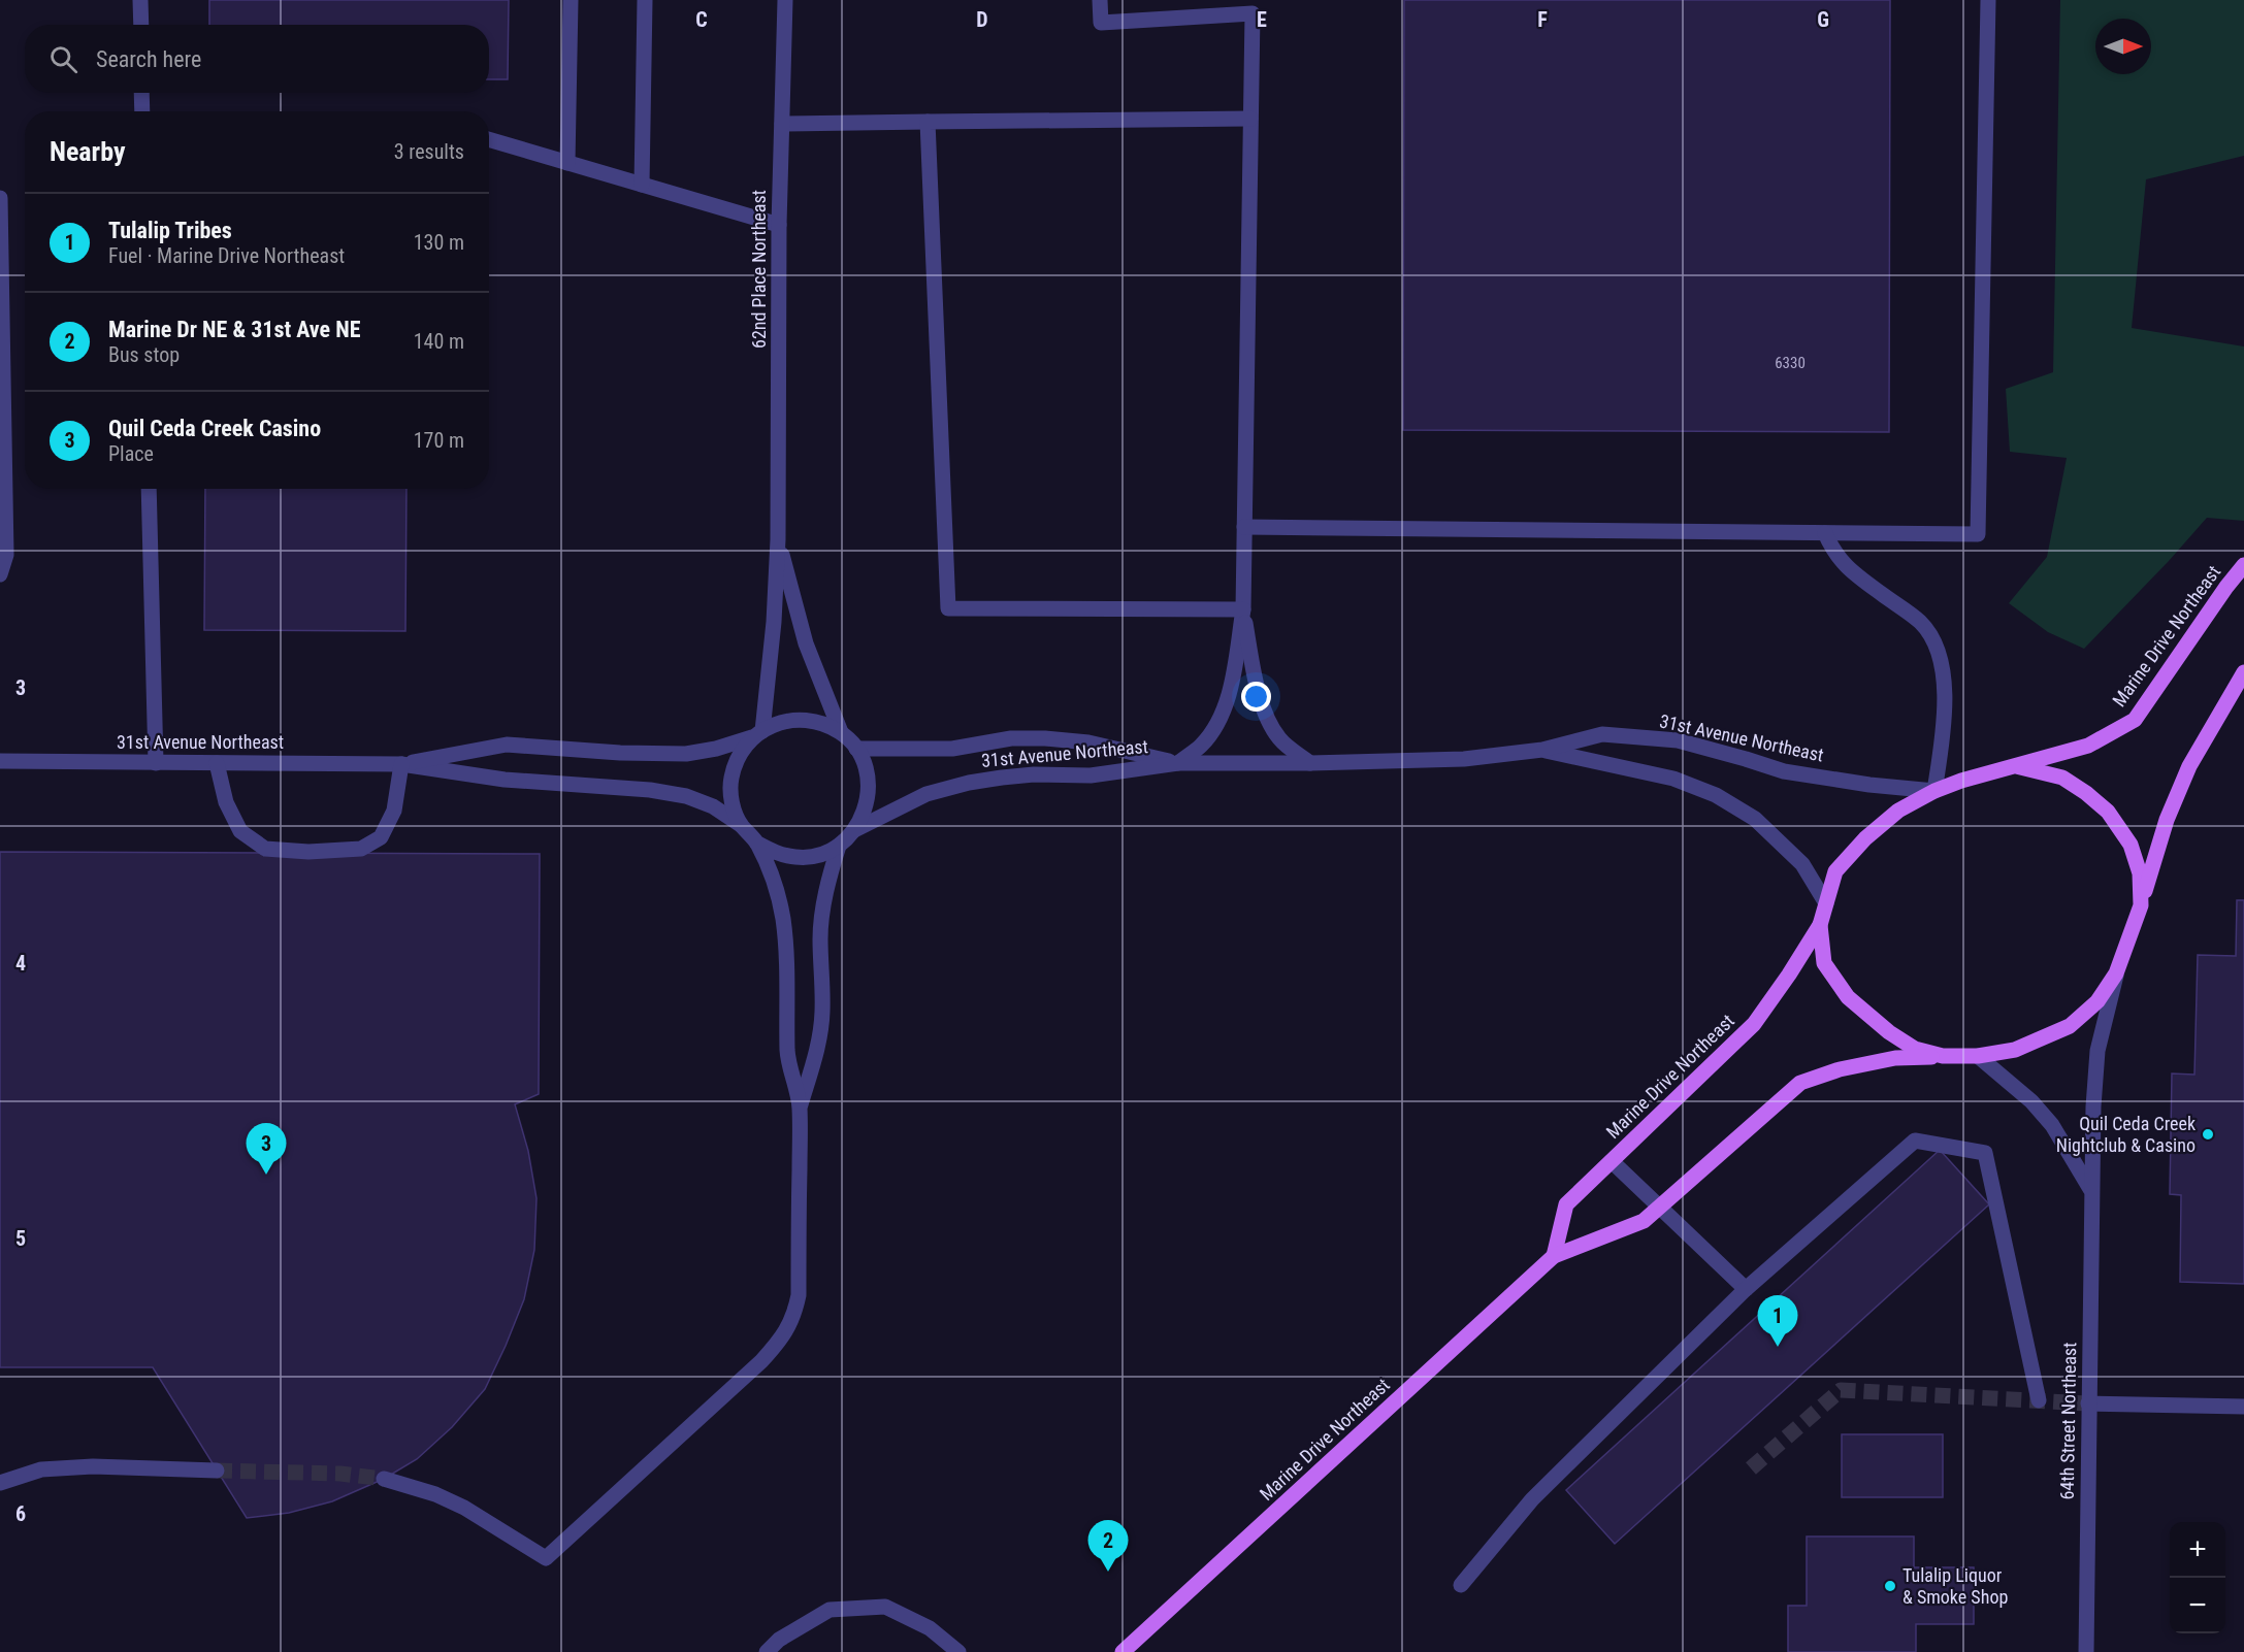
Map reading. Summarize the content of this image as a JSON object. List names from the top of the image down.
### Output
{
  "streets": {
    "main road": ["Marine Drive Northeast"],
    "street": ["62nd Place Northeast", "31st Avenue Northeast", "64th Street Northeast"]
  },
  "crossings": [
    ["62nd Place Northeast", "31st Avenue Northeast"],
    ["Marine Drive Northeast", "31st Avenue Northeast"]
  ],
  "places": ["Quil Ceda Creek Nightclub & Casino", "Tulalip Liquor & Smoke Shop"],
  "house_numbers": ["6330"],
  "north": "right",
  "page": {
    "search": "Search here",
    "heading": ["Nearby", "3 results"],
    "list": [
      {
        "mark": "1",
        "name": "Tulalip Tribes",
        "note": "Fuel · Marine Drive Northeast",
        "value": "130 m"
      },
      {
        "mark": "2",
        "name": "Marine Dr NE & 31st Ave NE",
        "note": "Bus stop",
        "value": "140 m"
      },
      {
        "mark": "3",
        "name": "Quil Ceda Creek Casino",
        "note": "Place",
        "value": "170 m"
      }
    ],
    "pins": ["3", "1", "2"],
    "map_buttons": ["+", "−"]
  },
  "grid": {
    "columns": [
      "C",
      "D",
      "E",
      "F",
      "G"
    ],
    "rows": [
      "3",
      "4",
      "5",
      "6"
    ]
  }
}
